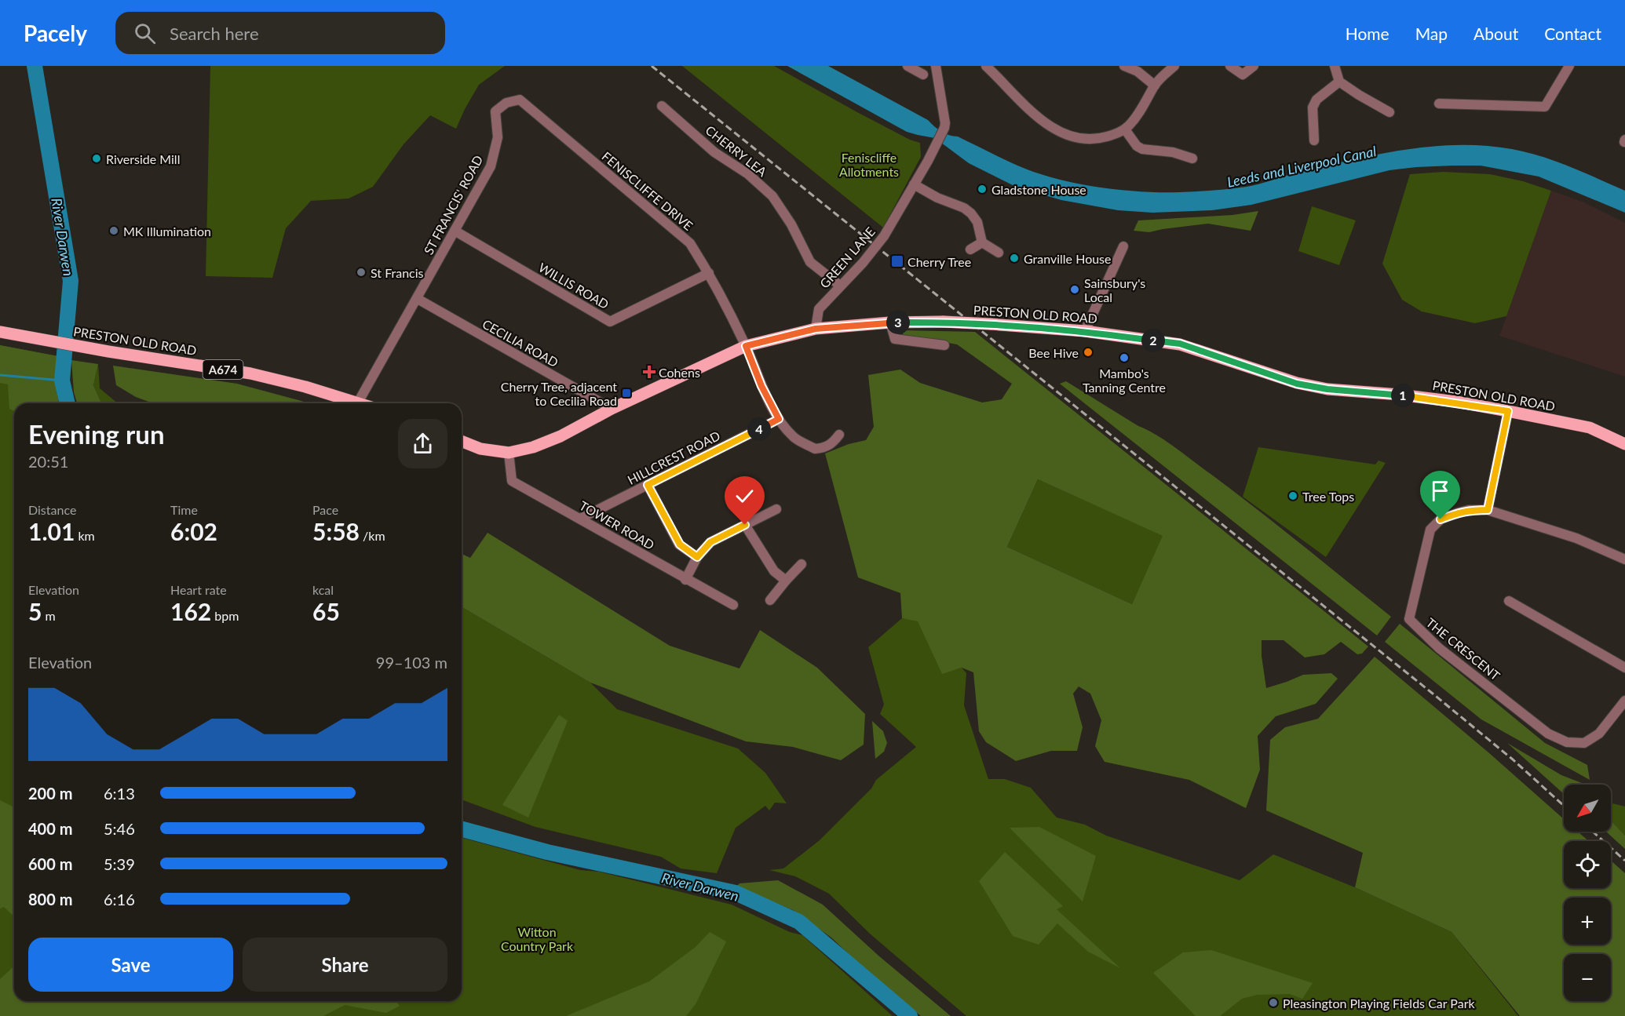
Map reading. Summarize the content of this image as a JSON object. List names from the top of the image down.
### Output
{
  "streets": {
    "main road": ["PRESTON OLD ROAD", "A674"],
    "street": [
      "CHERRY LEA",
      "FENISCLIFFE DRIVE",
      "ST FRANCIS' ROAD",
      "GREEN LANE",
      "WILLIS ROAD",
      "CECILIA ROAD",
      "HILLCREST ROAD",
      "TOWER ROAD",
      "THE CRESCENT"
    ]
  },
  "crossings": [
    ["CHERRY LEA", "GREEN LANE"],
    ["FENISCLIFFE DRIVE", "ST FRANCIS' ROAD"],
    ["FENISCLIFFE DRIVE", "WILLIS ROAD"],
    ["FENISCLIFFE DRIVE", "PRESTON OLD ROAD"],
    ["FENISCLIFFE DRIVE", "HILLCREST ROAD"],
    ["ST FRANCIS' ROAD", "WILLIS ROAD"],
    ["ST FRANCIS' ROAD", "PRESTON OLD ROAD"],
    ["ST FRANCIS' ROAD", "CECILIA ROAD"],
    ["GREEN LANE", "PRESTON OLD ROAD"],
    ["PRESTON OLD ROAD", "CECILIA ROAD"],
    ["PRESTON OLD ROAD", "TOWER ROAD"],
    ["HILLCREST ROAD", "TOWER ROAD"]
  ],
  "water": ["Leeds and Liverpool Canal", "River Darwen"],
  "parks": ["Feniscliffe Allotments", "Witton Country Park"],
  "places": {
    "other": [
      "Riverside Mill",
      "Gladstone House",
      "MK Illumination",
      "Granville House",
      "St Francis",
      "Sainsbury's Local",
      "Bee Hive",
      "Mambo's Tanning Centre",
      "Tree Tops",
      "Pleasington Playing Fields Car Park"
    ],
    "transit": ["Cherry Tree", "Cherry Tree, adjacent to Cecilia Road"],
    "health": ["Cohens"]
  },
  "north": "bottom left",
  "page": {
    "header": "Pacely",
    "search": "Search here",
    "nav": [
      "Home",
      "Map",
      "About",
      "Contact"
    ],
    "pins": [
      "3",
      "2",
      "1",
      "4"
    ],
    "heading": ["Evening run", "20:51"],
    "stats": [
      ["Distance", "1.01 km"],
      ["Time", "6:02"],
      ["Pace", "5:58 /km"],
      ["Elevation", "5 m"],
      ["Heart rate", "162 bpm"],
      ["kcal", "65"]
    ],
    "chart": ["Elevation", "99–103 m"],
    "list": [
      {
        "name": "200 m",
        "note": "6:13"
      },
      {
        "name": "400 m",
        "note": "5:46"
      },
      {
        "name": "600 m",
        "note": "5:39"
      },
      {
        "name": "800 m",
        "note": "6:16"
      }
    ],
    "map_buttons": ["+", "−"],
    "buttons": ["Save", "Share"]
  }
}
